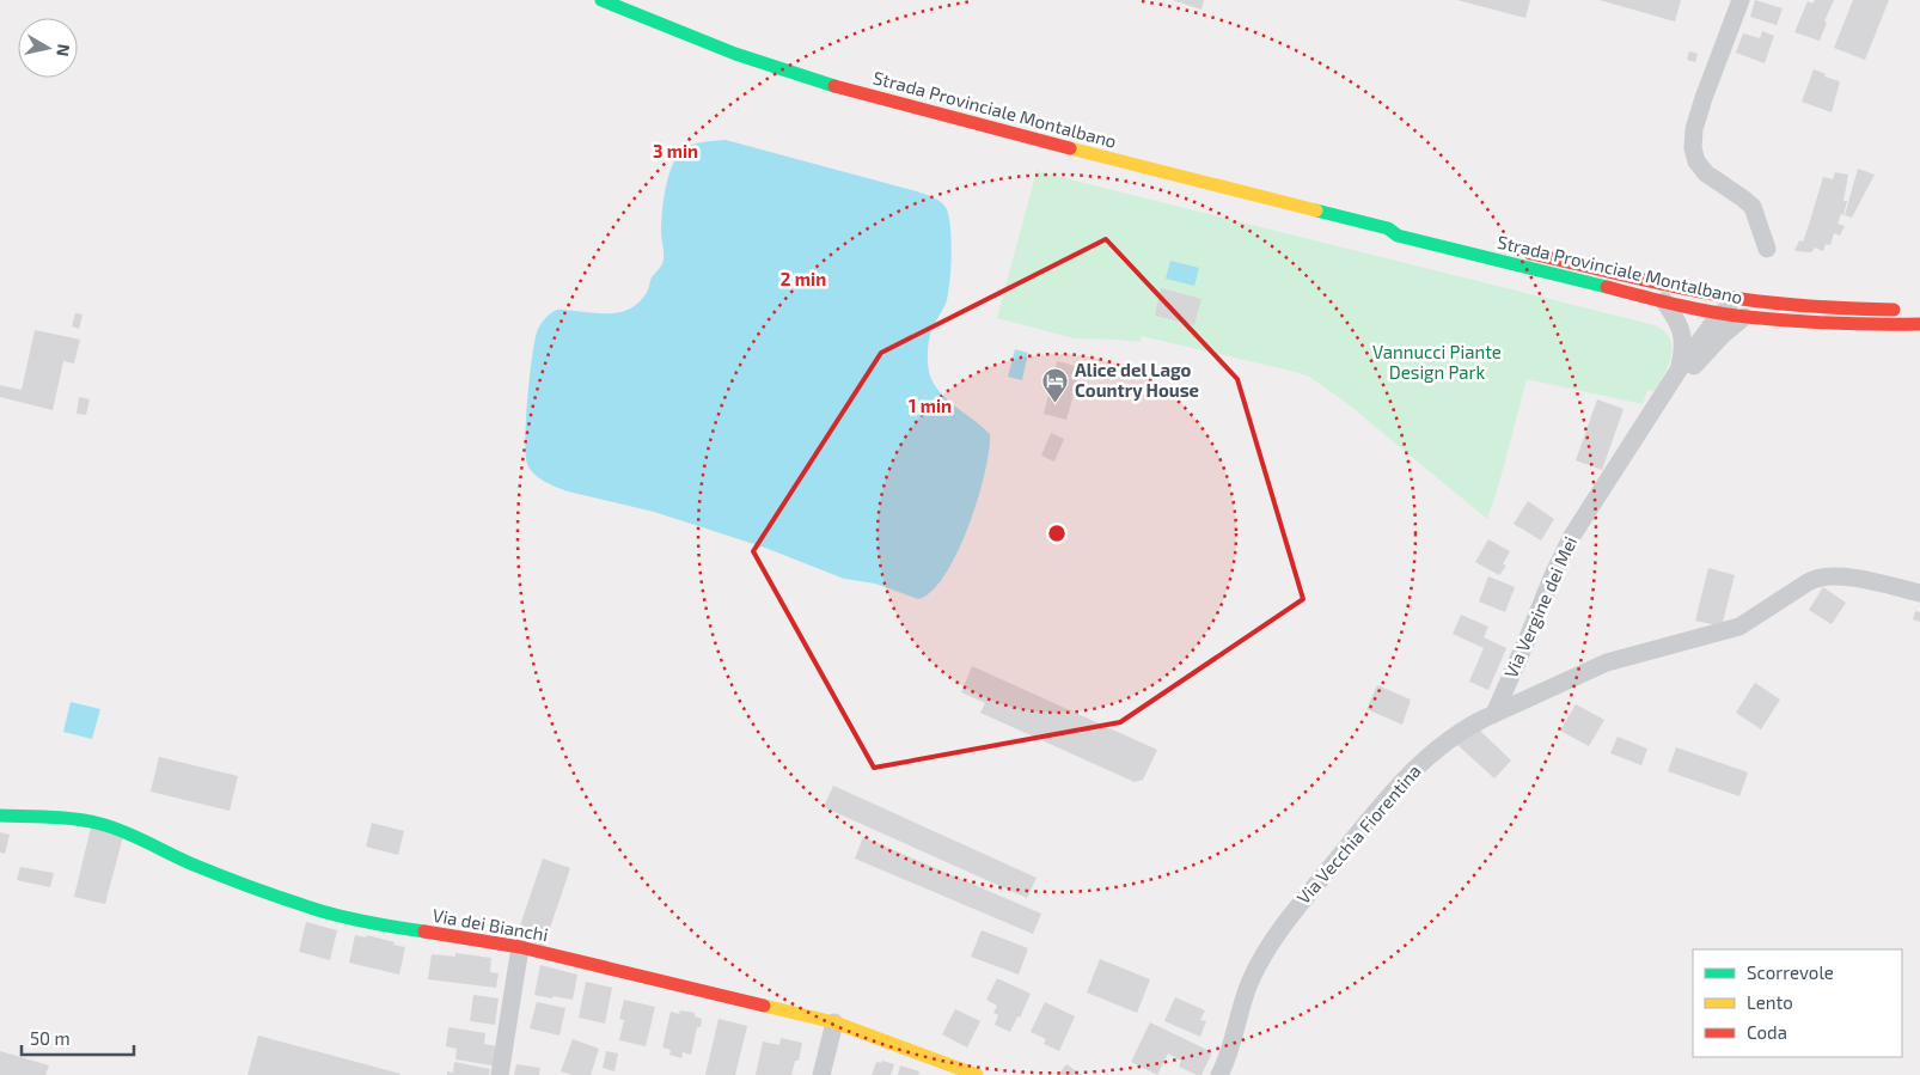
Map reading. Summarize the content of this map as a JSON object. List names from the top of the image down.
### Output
{
  "streets": {
    "main road": ["Strada Provinciale Montalbano", "Via dei Bianchi"],
    "street": ["Via Vergine dei Mei", "Via Vecchia Fiorentina"]
  },
  "crossings": [
    ["Strada Provinciale Montalbano", "Via Vergine dei Mei"],
    ["Via Vergine dei Mei", "Via Vecchia Fiorentina"]
  ],
  "parks": ["Vannucci Piante Design Park"],
  "places": {
    "hotel": ["Alice del Lago Country House"]
  },
  "legend": ["Scorrevole", "Lento", "Coda"],
  "scale_bar": "50 m",
  "north": "right",
  "rings": ["3 min", "2 min", "1 min"]
}
